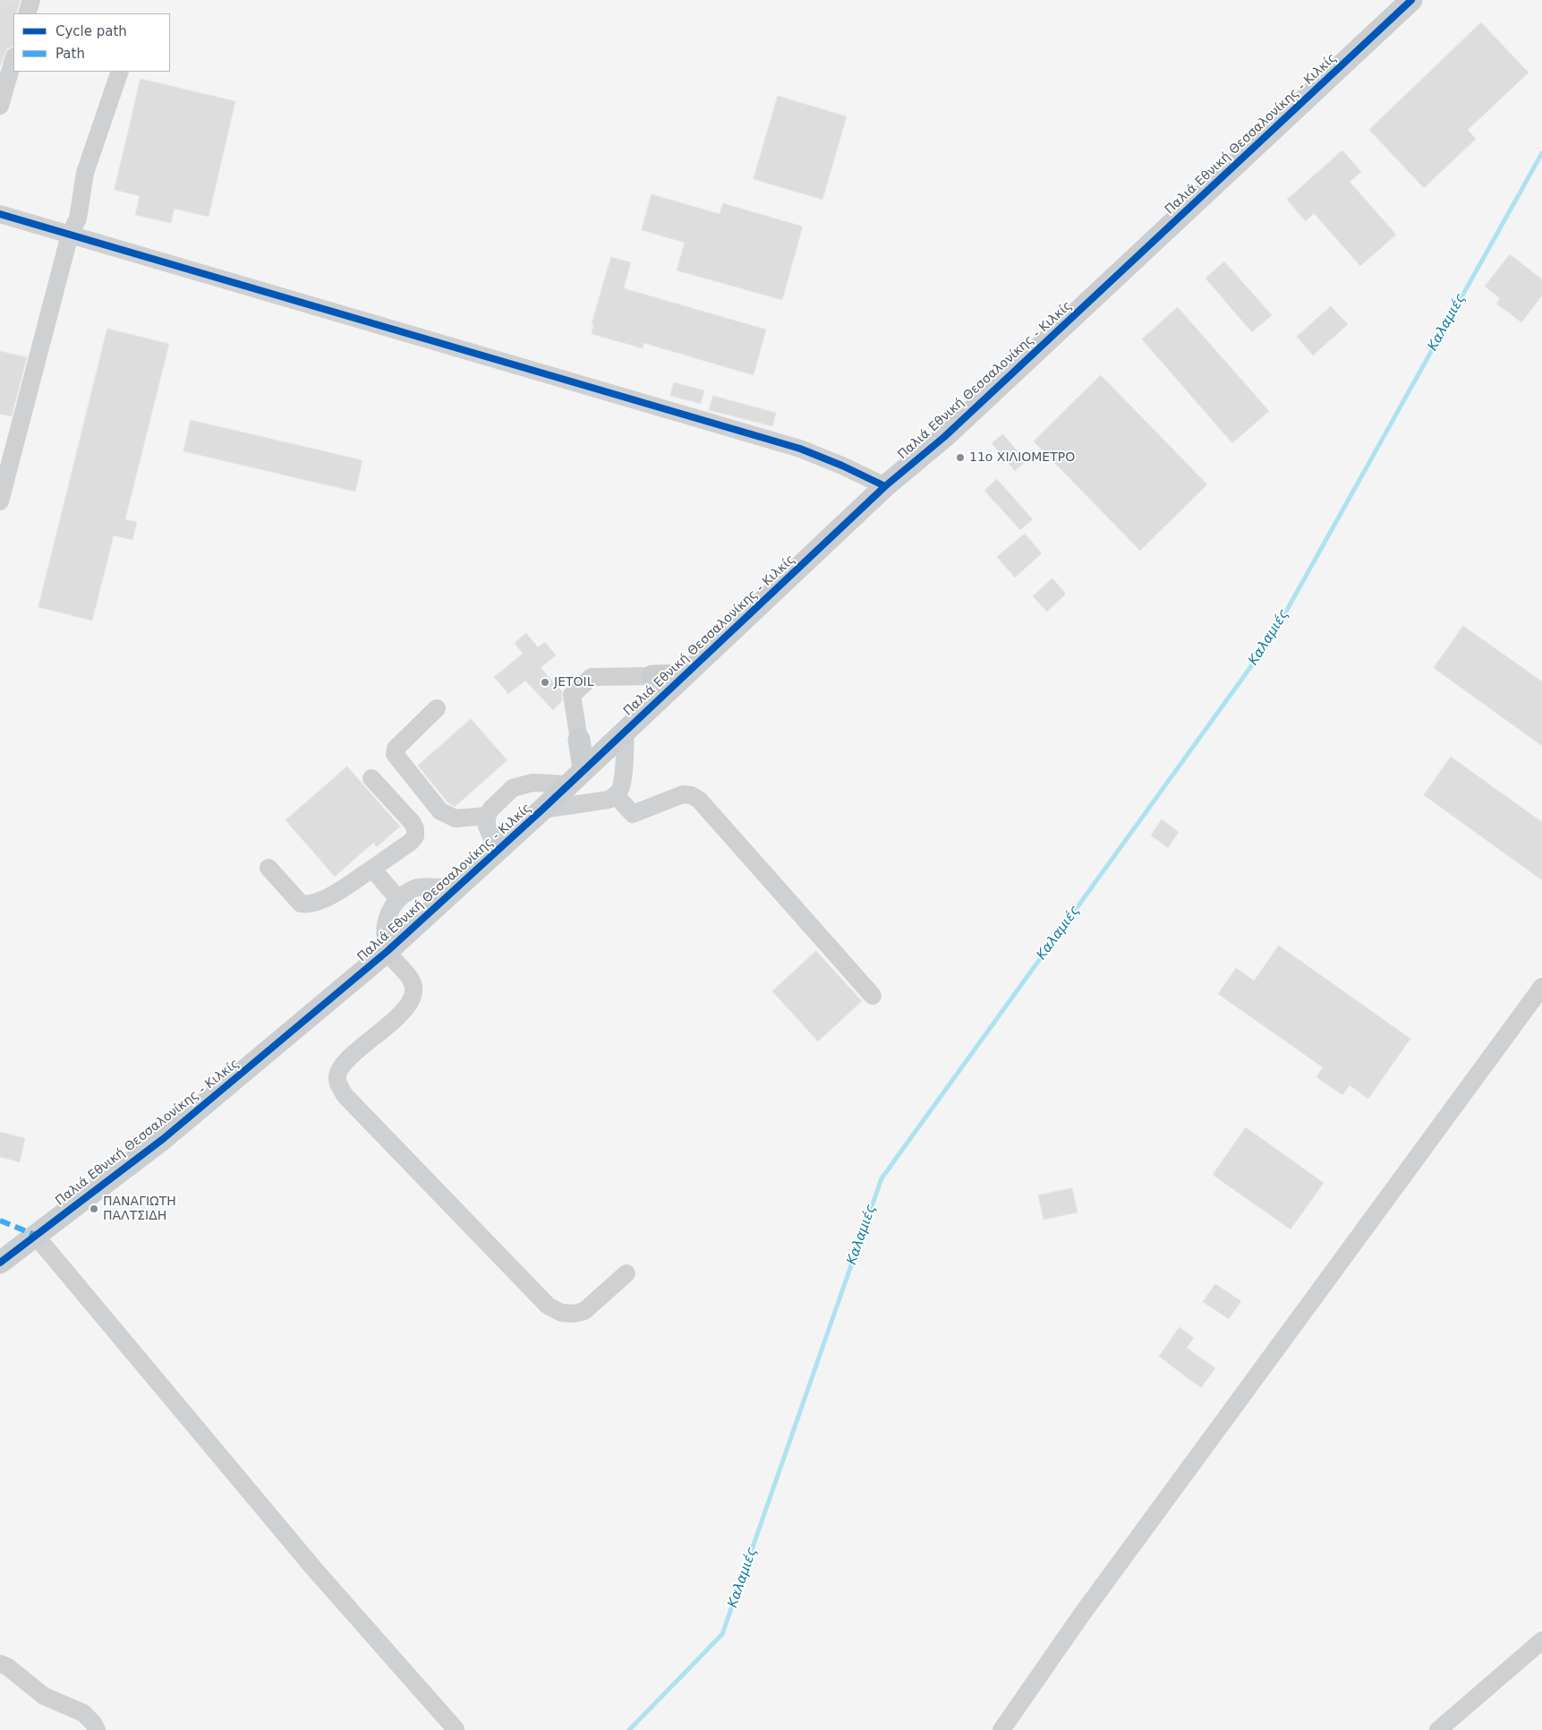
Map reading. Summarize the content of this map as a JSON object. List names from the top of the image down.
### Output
{
  "streets": {
    "main road": ["Παλιά Εθνική Θεσσαλονίκης - Κιλκίς"]
  },
  "water": ["Καλαμιές"],
  "places": ["11ο ΧΙΛΙΟΜΕΤΡΟ", "JETOIL", "ΠΑΝΑΓΙΩΤΗ ΠΑΛΤΣΙΔΗ"],
  "legend": ["Cycle path", "Path"]
}
